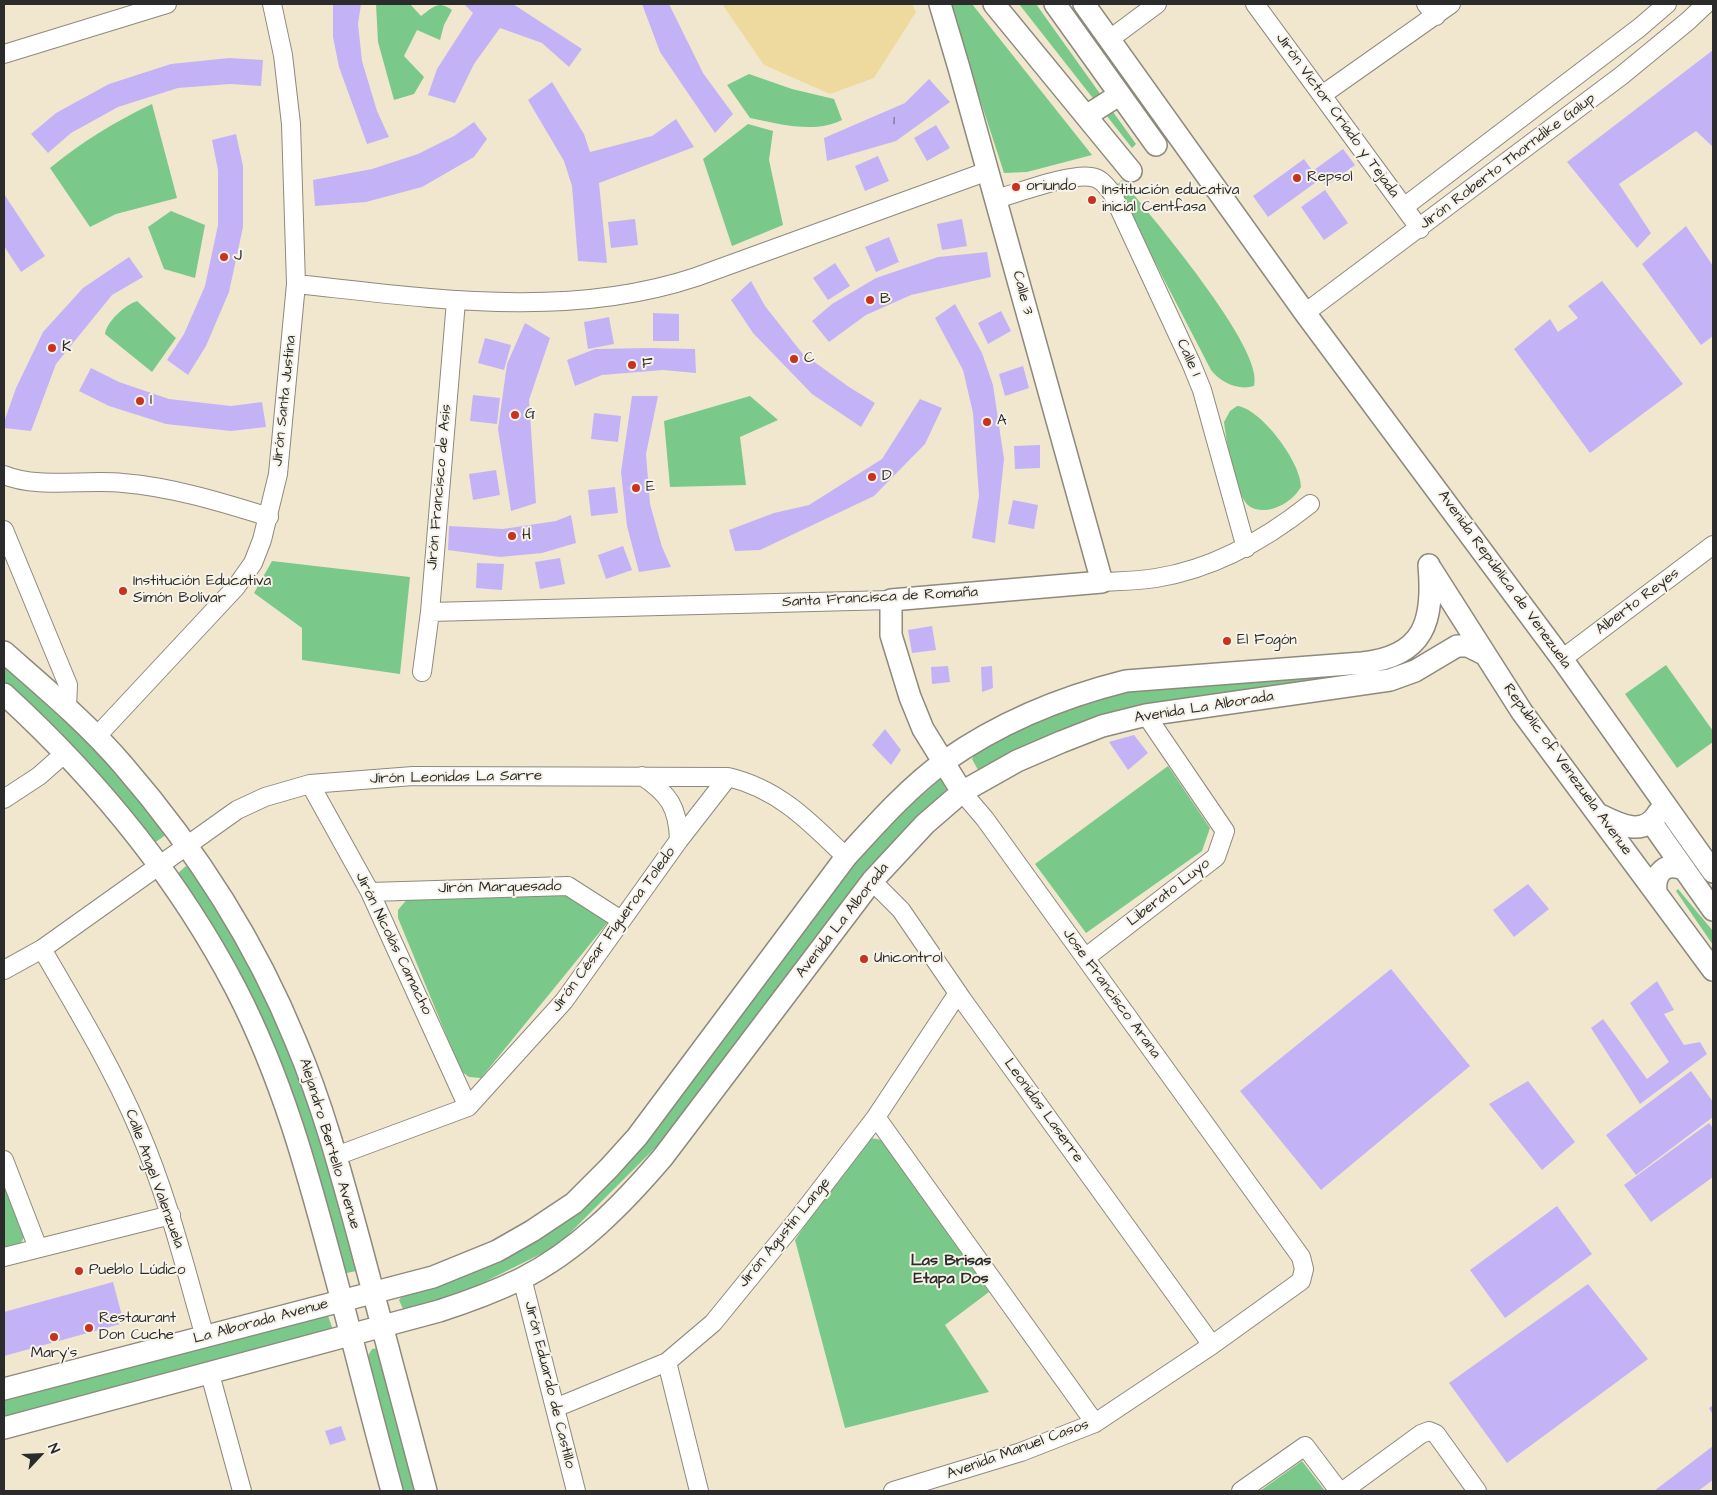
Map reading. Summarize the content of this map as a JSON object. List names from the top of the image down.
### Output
{
  "streets": {
    "main road": [
      "Calle 3",
      "Avenida República de Venezuela",
      "Santa Francisca de Romaña",
      "Avenida La Alborada",
      "Republic of Venezuela Avenue",
      "Jose Francisco Arana",
      "Alejandro Bertello Avenue",
      "La Alborada Avenue"
    ],
    "street": [
      "Jirón Victor Criado y Tejada",
      "Jirón Roberto Thorndike Galup",
      "Calle 1",
      "Jirón Santa Justina",
      "Jirón Francisco de Asis",
      "Alberto Reyes",
      "Jirón Leonidas La Sarre",
      "Jirón Marquesado",
      "Liberato Luyo",
      "Jirón César Figueroa Toledo",
      "Jirón Nicolás Camacho",
      "Leonidas Laserre",
      "Calle Angel Valenzuela",
      "Jirón Agustín Lange",
      "Jirón Eduardo de Castillo",
      "Avenida Manuel Casos"
    ]
  },
  "crossings": [
    ["Jirón Victor Criado y Tejada", "Jirón Roberto Thorndike Galup"],
    ["Jirón Roberto Thorndike Galup", "Avenida República de Venezuela"],
    ["Calle 3", "Calle 1"],
    ["Calle 3", "Santa Francisca de Romaña"],
    ["Calle 1", "Santa Francisca de Romaña"],
    ["Jirón Santa Justina", "Alejandro Bertello Avenue"],
    ["Jirón Francisco de Asis", "Santa Francisca de Romaña"],
    ["Avenida República de Venezuela", "Alberto Reyes"],
    ["Santa Francisca de Romaña", "Jose Francisco Arana"],
    ["Avenida La Alborada", "Republic of Venezuela Avenue"],
    ["Avenida La Alborada", "Jirón Leonidas La Sarre"],
    ["Avenida La Alborada", "Liberato Luyo"],
    ["Avenida La Alborada", "Jose Francisco Arana"],
    ["Avenida La Alborada", "Leonidas Laserre"],
    ["Avenida La Alborada", "Alejandro Bertello Avenue"],
    ["Avenida La Alborada", "La Alborada Avenue"],
    ["Avenida La Alborada", "Jirón Eduardo de Castillo"],
    ["Jirón Leonidas La Sarre", "Jirón César Figueroa Toledo"],
    ["Jirón Leonidas La Sarre", "Jirón Nicolás Camacho"],
    ["Jirón Leonidas La Sarre", "Alejandro Bertello Avenue"],
    ["Jirón Leonidas La Sarre", "Calle Angel Valenzuela"],
    ["Jirón Marquesado", "Jirón César Figueroa Toledo"],
    ["Jirón Marquesado", "Jirón Nicolás Camacho"],
    ["Liberato Luyo", "Jose Francisco Arana"],
    ["Jirón César Figueroa Toledo", "Jirón Nicolás Camacho"],
    ["Jirón César Figueroa Toledo", "Alejandro Bertello Avenue"],
    ["Jose Francisco Arana", "Leonidas Laserre"],
    ["Jose Francisco Arana", "Avenida Manuel Casos"],
    ["Leonidas Laserre", "Jirón Agustín Lange"],
    ["Leonidas Laserre", "Avenida Manuel Casos"],
    ["Alejandro Bertello Avenue", "La Alborada Avenue"],
    ["Calle Angel Valenzuela", "La Alborada Avenue"],
    ["Jirón Agustín Lange", "Jirón Eduardo de Castillo"]
  ],
  "districts": ["Las Brisas Etapa Dos"],
  "places": [
    "Repsol",
    "oriundo",
    "Institución educativa inicial Centfasa",
    "J",
    "B",
    "K",
    "C",
    "F",
    "I",
    "G",
    "A",
    "D",
    "E",
    "H",
    "Institución Educativa Simón Bolívar",
    "El Fogón",
    "Unicontrol",
    "Pueblo Lúdico",
    "Restaurant Don Cuche",
    "Mary's"
  ],
  "house_numbers": ["1"],
  "north": "top right"
}
